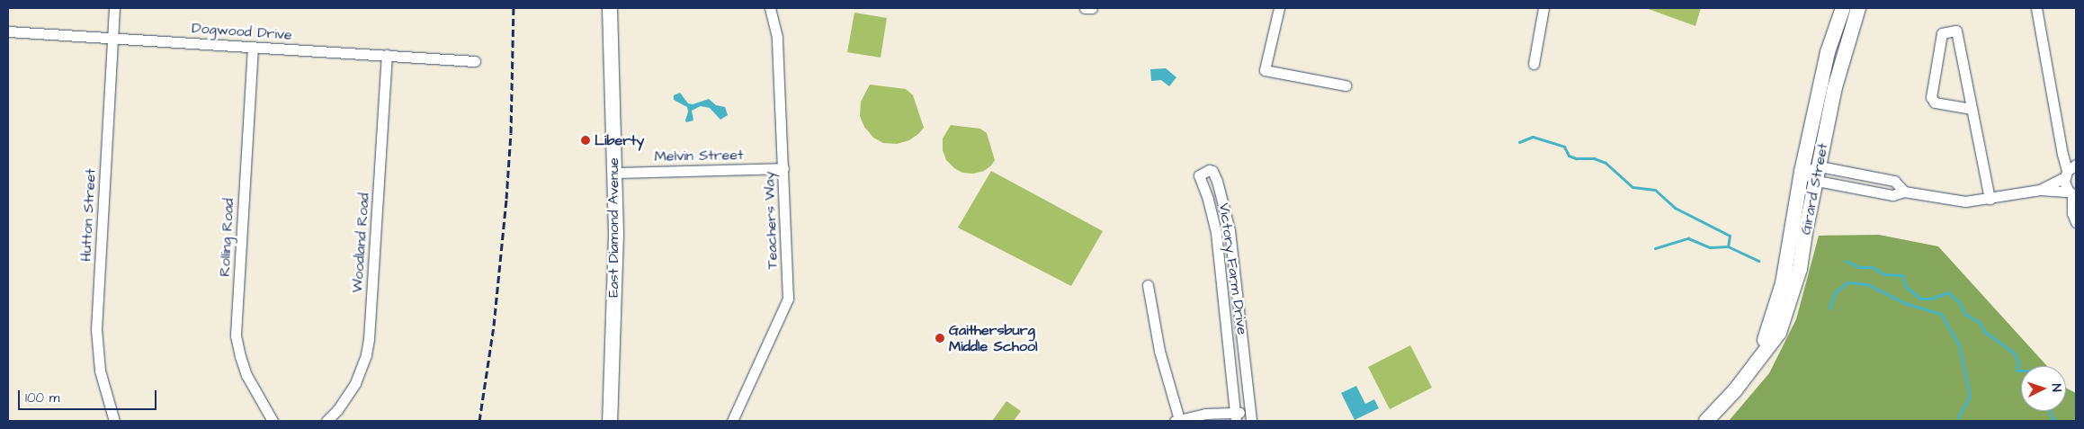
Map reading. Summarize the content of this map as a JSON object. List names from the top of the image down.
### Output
{
  "streets": {
    "street": [
      "Dogwood Drive",
      "Melvin Street",
      "Girard Street",
      "Hutton Street",
      "Teachers Way",
      "East Diamond Avenue",
      "Rolling Road",
      "Woodland Road",
      "Victory Farm Drive"
    ]
  },
  "crossings": [
    ["Dogwood Drive", "Hutton Street"],
    ["Dogwood Drive", "Rolling Road"],
    ["Dogwood Drive", "Woodland Road"],
    ["Melvin Street", "Teachers Way"],
    ["Melvin Street", "East Diamond Avenue"]
  ],
  "places": ["Liberty", "Gaithersburg Middle School"],
  "scale_bar": "100 m",
  "north": "right"
}
